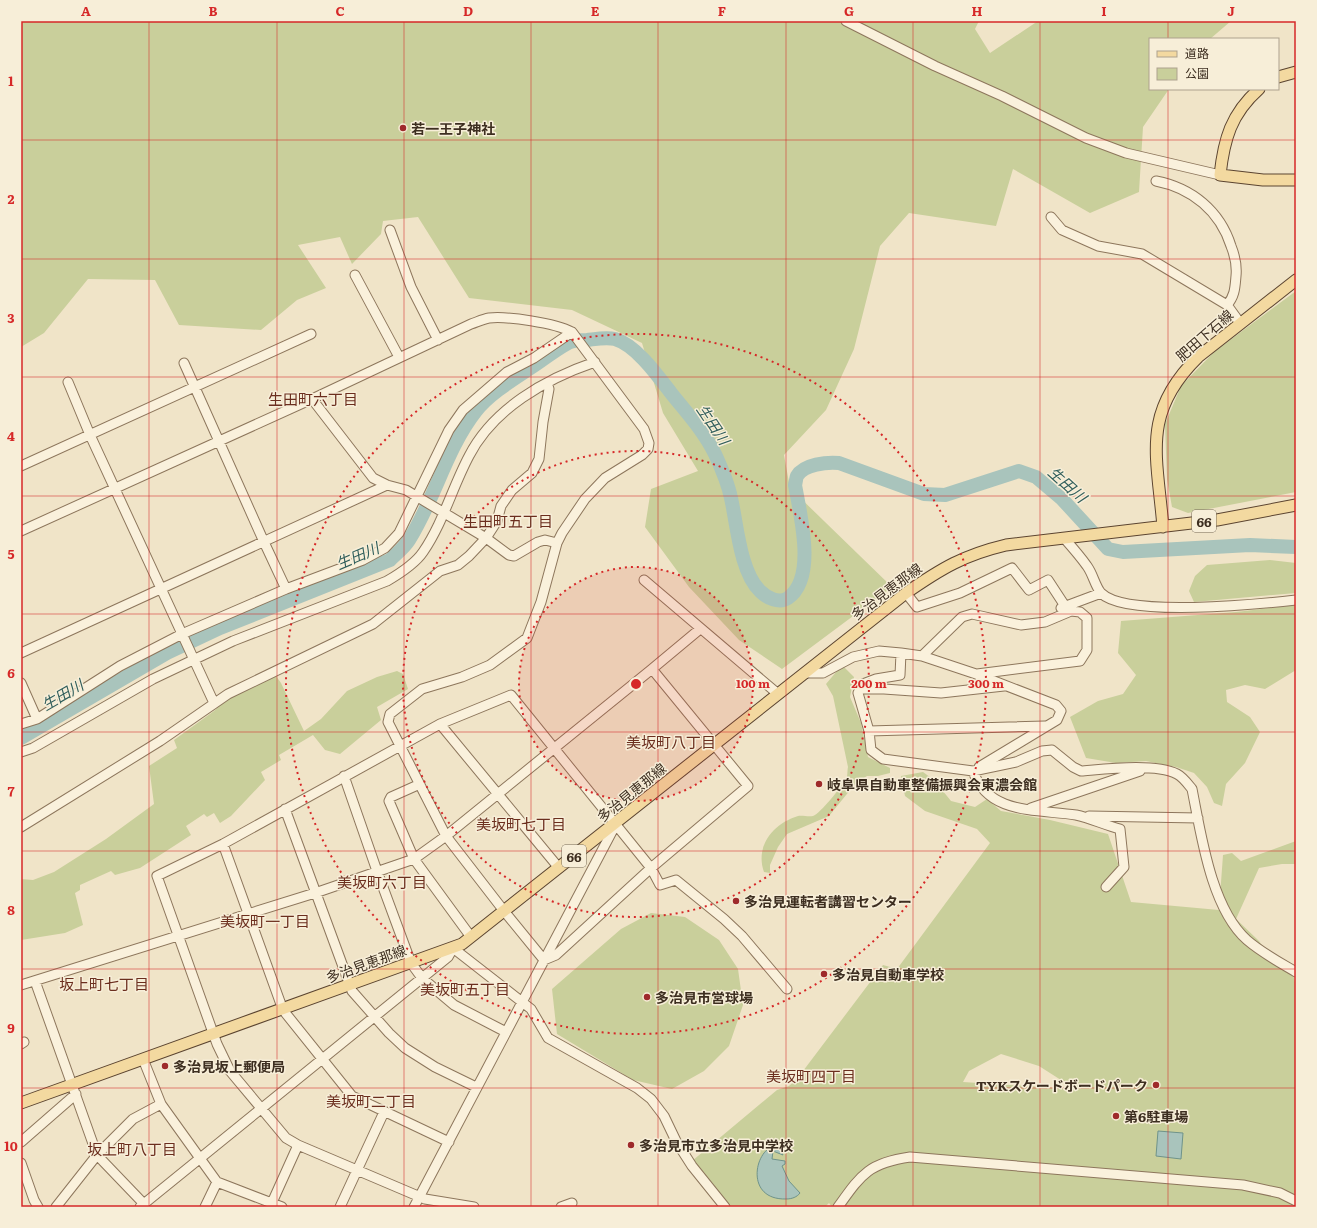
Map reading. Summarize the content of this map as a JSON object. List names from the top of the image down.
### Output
{
  "streets": {
    "main road": ["肥田下石線", "66", "多治見恵那線"]
  },
  "crossings": [
    ["肥田下石線", "多治見恵那線"]
  ],
  "districts": [
    "生田町六丁目",
    "生田町五丁目",
    "美坂町八丁目",
    "美坂町七丁目",
    "美坂町六丁目",
    "美坂町一丁目",
    "坂上町七丁目",
    "美坂町五丁目",
    "美坂町四丁目",
    "美坂町二丁目",
    "坂上町八丁目"
  ],
  "water": ["生田川"],
  "places": [
    "若一王子神社",
    "岐阜県自動車整備振興会東濃会館",
    "多治見運転者講習センター",
    "多治見自動車学校",
    "多治見市営球場",
    "多治見坂上郵便局",
    "TYKスケードボードパーク",
    "第6駐車場",
    "多治見市立多治見中学校"
  ],
  "legend": ["道路", "公園"],
  "grid": {
    "columns": [
      "A",
      "B",
      "C",
      "D",
      "E",
      "F",
      "G",
      "H",
      "I",
      "J"
    ],
    "rows": [
      "1",
      "2",
      "3",
      "4",
      "5",
      "6",
      "7",
      "8",
      "9",
      "10"
    ]
  },
  "rings": ["100 m", "200 m", "300 m"]
}
